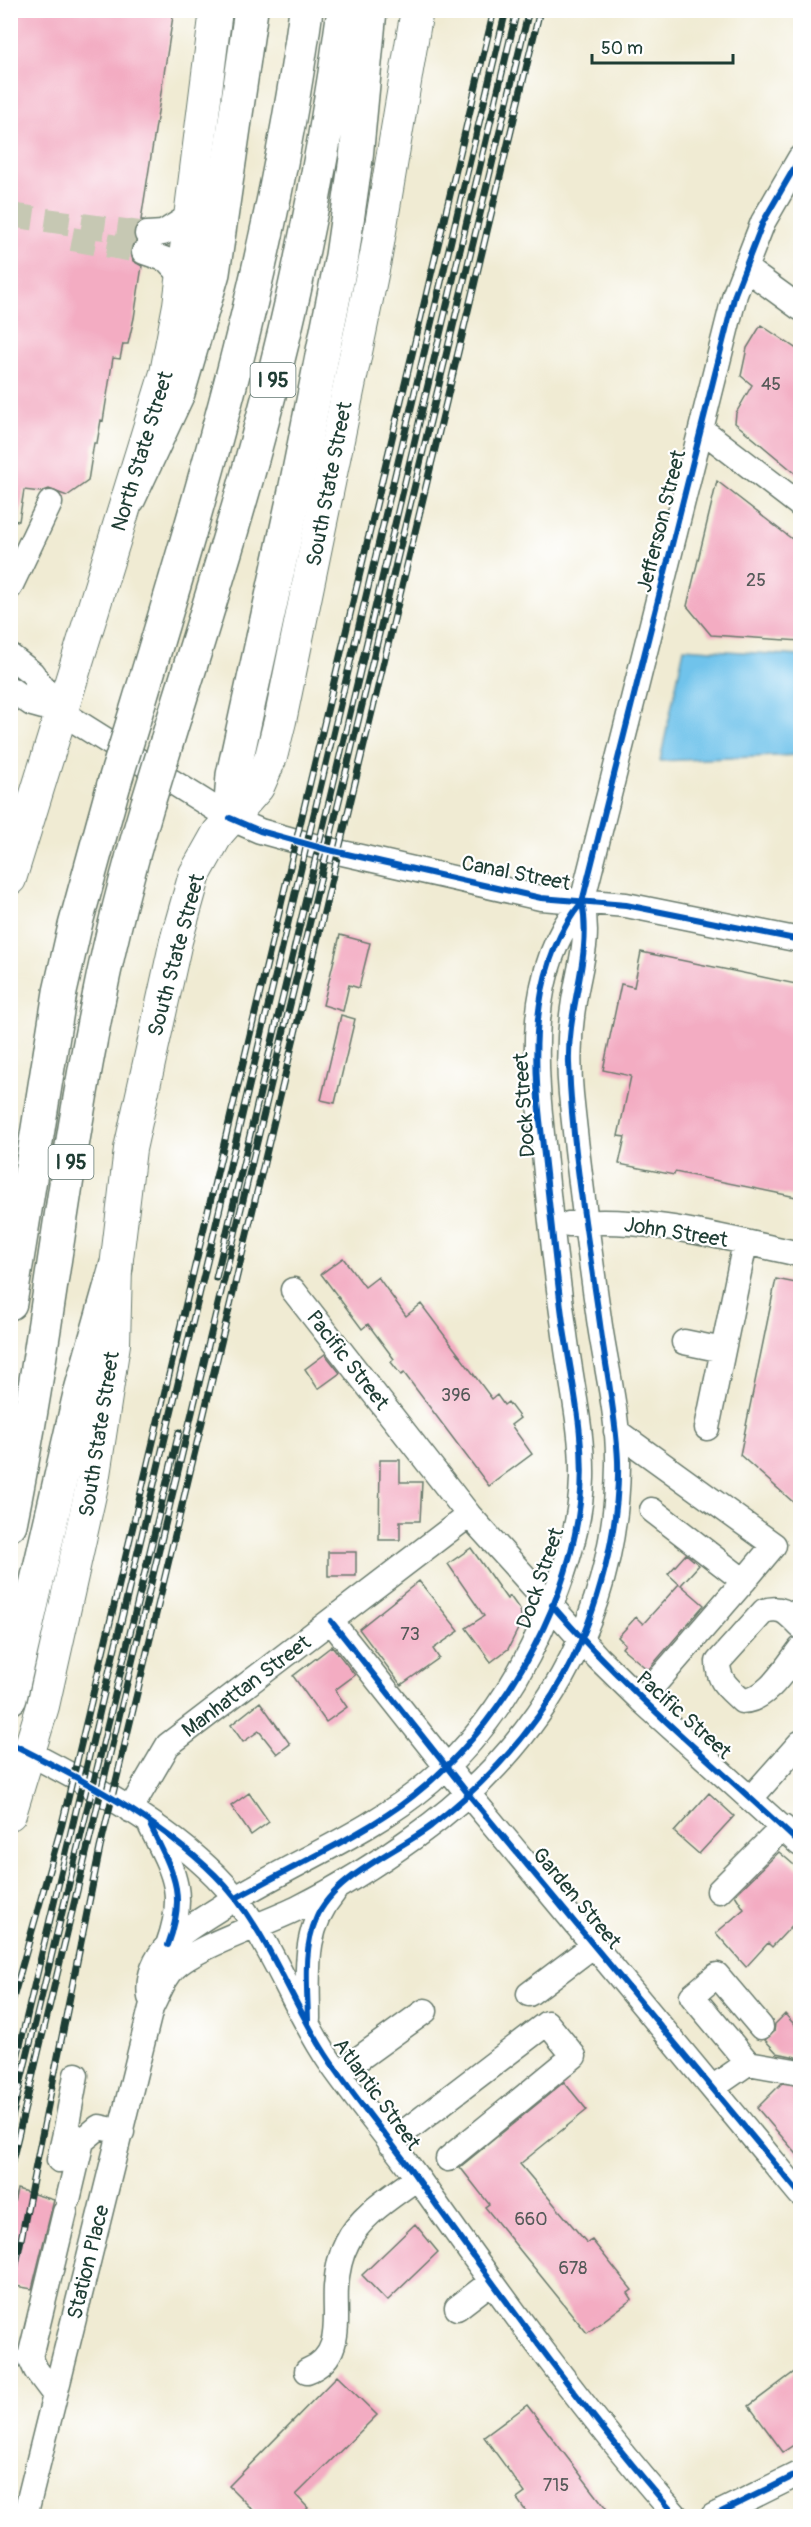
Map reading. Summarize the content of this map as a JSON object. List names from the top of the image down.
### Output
{
  "streets": {
    "highway": ["I 95"],
    "main road": ["North State Street", "South State Street"],
    "street": [
      "Jefferson Street",
      "Canal Street",
      "Dock Street",
      "John Street",
      "Pacific Street",
      "Manhattan Street",
      "Garden Street",
      "Atlantic Street",
      "Station Place"
    ]
  },
  "crossings": [
    ["North State Street", "Canal Street"],
    ["South State Street", "Canal Street"],
    ["South State Street", "Atlantic Street"],
    ["Jefferson Street", "Canal Street"],
    ["Jefferson Street", "Dock Street"],
    ["Canal Street", "Dock Street"],
    ["Dock Street", "John Street"],
    ["Dock Street", "Pacific Street"],
    ["Dock Street", "Garden Street"],
    ["Dock Street", "Atlantic Street"],
    ["Dock Street", "Station Place"],
    ["Pacific Street", "Manhattan Street"],
    ["Manhattan Street", "Garden Street"],
    ["Manhattan Street", "Atlantic Street"],
    ["Atlantic Street", "Station Place"]
  ],
  "house_numbers": [
    "45",
    "25",
    "396",
    "73",
    "660",
    "678",
    "715"
  ],
  "scale_bar": "50 m"
}
